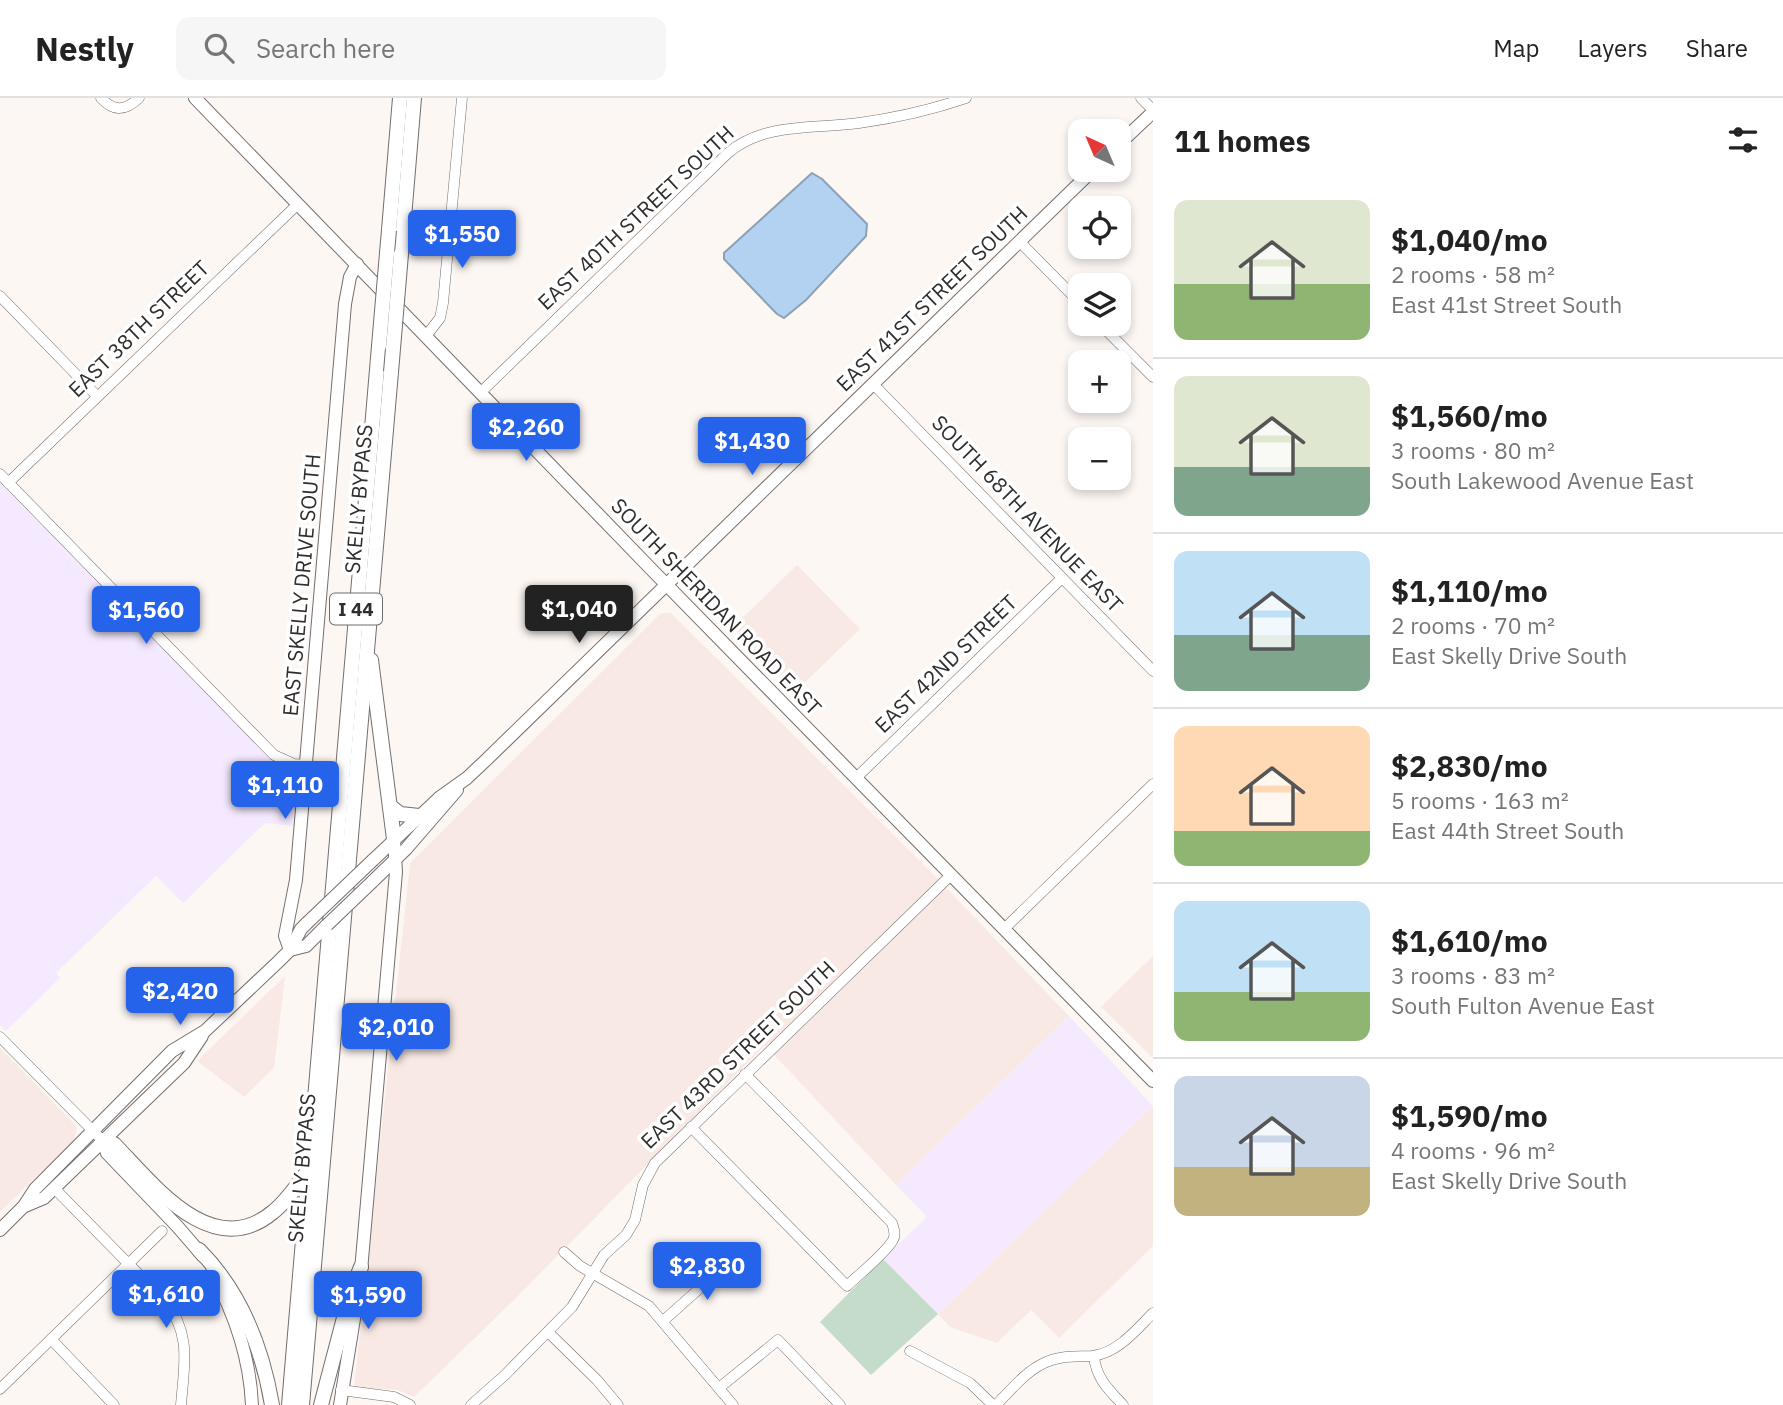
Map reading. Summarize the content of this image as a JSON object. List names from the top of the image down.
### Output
{
  "streets": {
    "highway": ["SKELLY BYPASS", "I 44"],
    "main road": ["EAST 41ST STREET SOUTH", "EAST SKELLY DRIVE SOUTH", "SOUTH SHERIDAN ROAD EAST"],
    "street": [
      "EAST 40TH STREET SOUTH",
      "EAST 38TH STREET",
      "SOUTH 68TH AVENUE EAST",
      "EAST 42ND STREET",
      "EAST 43RD STREET SOUTH"
    ]
  },
  "crossings": [
    ["EAST 40TH STREET SOUTH", "SOUTH SHERIDAN ROAD EAST"],
    ["EAST 41ST STREET SOUTH", "SOUTH 68TH AVENUE EAST"],
    ["EAST 41ST STREET SOUTH", "EAST SKELLY DRIVE SOUTH"],
    ["EAST 41ST STREET SOUTH", "SOUTH SHERIDAN ROAD EAST"],
    ["EAST 38TH STREET", "SOUTH SHERIDAN ROAD EAST"],
    ["SOUTH 68TH AVENUE EAST", "EAST 42ND STREET"],
    ["EAST SKELLY DRIVE SOUTH", "SOUTH SHERIDAN ROAD EAST"],
    ["SOUTH SHERIDAN ROAD EAST", "EAST 42ND STREET"],
    ["SOUTH SHERIDAN ROAD EAST", "EAST 43RD STREET SOUTH"]
  ],
  "north": "top left",
  "page": {
    "header": "Nestly",
    "search": "Search here",
    "nav": ["Map", "Layers", "Share"],
    "heading": "11 homes",
    "map_buttons": ["+", "−"],
    "list": [
      {
        "name": "$1,040/mo",
        "note": "2 rooms · 58 m² · East 41st Street South"
      },
      {
        "name": "$1,560/mo",
        "note": "3 rooms · 80 m² · South Lakewood Avenue East"
      },
      {
        "name": "$1,110/mo",
        "note": "2 rooms · 70 m² · East Skelly Drive South"
      },
      {
        "name": "$2,830/mo",
        "note": "5 rooms · 163 m² · East 44th Street South"
      },
      {
        "name": "$1,610/mo",
        "note": "3 rooms · 83 m² · South Fulton Avenue East"
      },
      {
        "name": "$1,590/mo",
        "note": "4 rooms · 96 m² · East Skelly Drive South"
      }
    ],
    "price": [
      "$1,550",
      "$2,260",
      "$1,430",
      "$1,040",
      "$1,560",
      "$1,110",
      "$2,420",
      "$2,010",
      "$2,830",
      "$1,610",
      "$1,590"
    ]
  }
}
